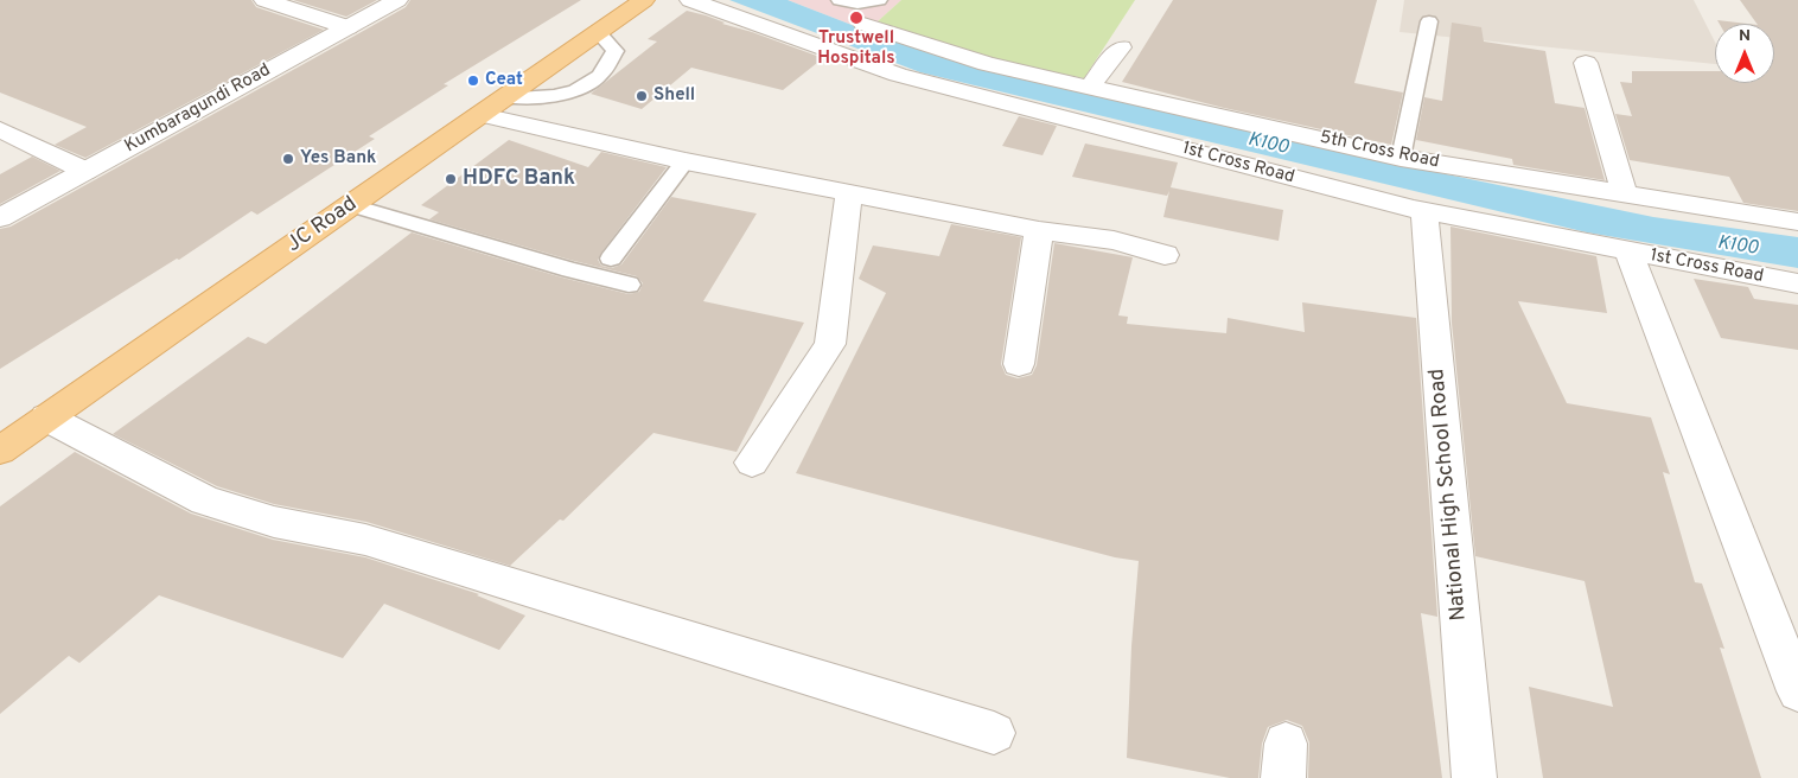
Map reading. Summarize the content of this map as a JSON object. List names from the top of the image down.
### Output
{
  "streets": {
    "main road": ["JC Road"],
    "street": [
      "Kumbaragundi Road",
      "5th Cross Road",
      "1st Cross Road",
      "National High School Road"
    ]
  },
  "crossings": [
    ["1st Cross Road", "National High School Road"]
  ],
  "water": ["K100"],
  "places": [
    "Trustwell Hospitals",
    "Ceat",
    "Shell",
    "Yes Bank",
    "HDFC Bank"
  ],
  "north": "top"
}
